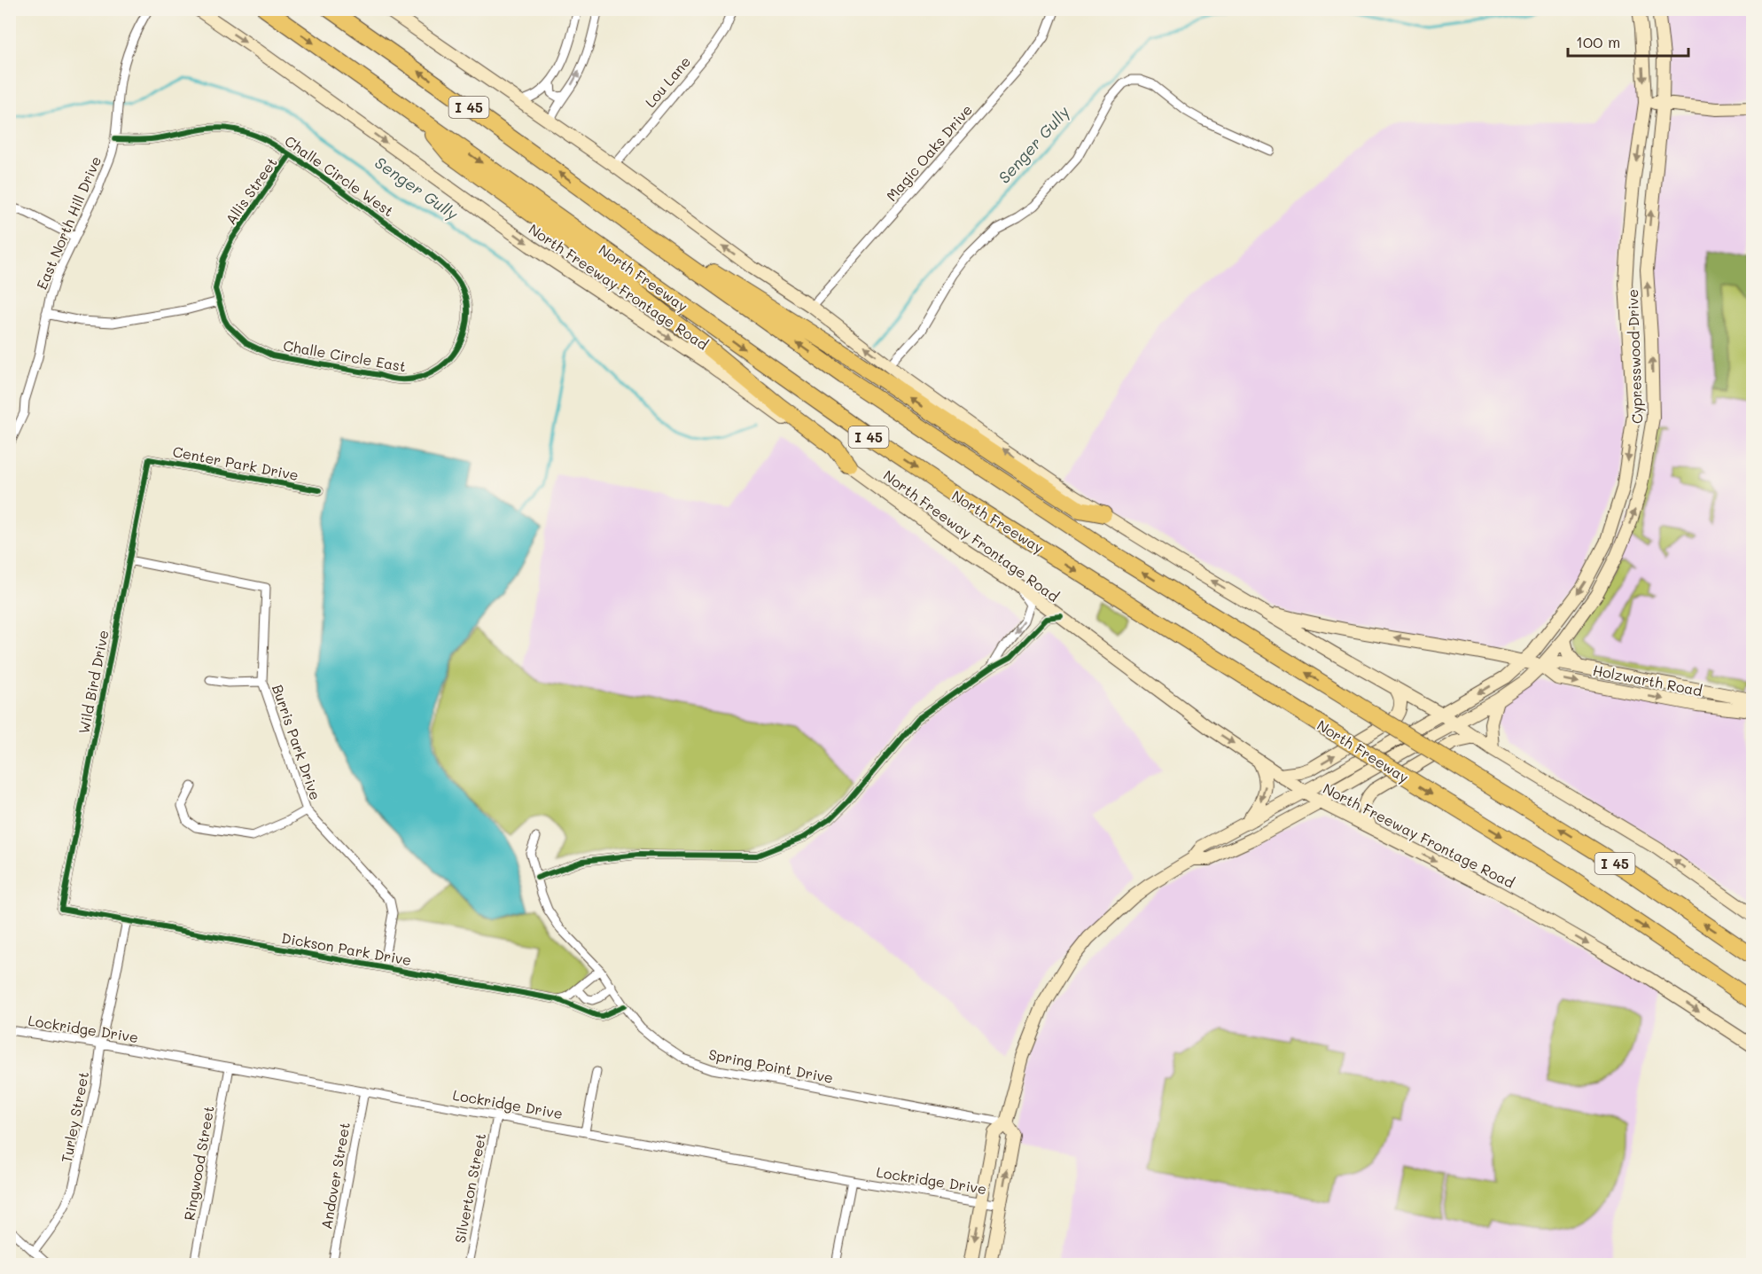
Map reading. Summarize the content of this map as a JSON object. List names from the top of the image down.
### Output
{
  "streets": {
    "highway": ["I 45", "North Freeway"],
    "main road": ["North Freeway Frontage Road", "Cypresswood Drive", "Holzwarth Road"],
    "street": [
      "Lou Lane",
      "Magic Oaks Drive",
      "Challe Circle West",
      "Allis Street",
      "East North Hill Drive",
      "Challe Circle East",
      "Center Park Drive",
      "Wild Bird Drive",
      "Burris Park Drive",
      "Dickson Park Drive",
      "Lockridge Drive",
      "Spring Point Drive",
      "Turley Street",
      "Ringwood Street",
      "Andover Street",
      "Silverton Street"
    ]
  },
  "crossings": [
    ["Challe Circle West", "Allis Street"],
    ["Challe Circle West", "East North Hill Drive"],
    ["Challe Circle West", "Challe Circle East"],
    ["Allis Street", "Challe Circle East"],
    ["North Freeway Frontage Road", "Cypresswood Drive"],
    ["Cypresswood Drive", "Holzwarth Road"],
    ["Center Park Drive", "Wild Bird Drive"],
    ["Wild Bird Drive", "Burris Park Drive"],
    ["Wild Bird Drive", "Dickson Park Drive"],
    ["Burris Park Drive", "Dickson Park Drive"],
    ["Dickson Park Drive", "Spring Point Drive"],
    ["Dickson Park Drive", "Turley Street"],
    ["Lockridge Drive", "Turley Street"],
    ["Lockridge Drive", "Ringwood Street"],
    ["Lockridge Drive", "Andover Street"],
    ["Lockridge Drive", "Silverton Street"]
  ],
  "one_way": ["North Freeway Frontage Road"],
  "water": ["Senger Gully"],
  "scale_bar": "100 m"
}
